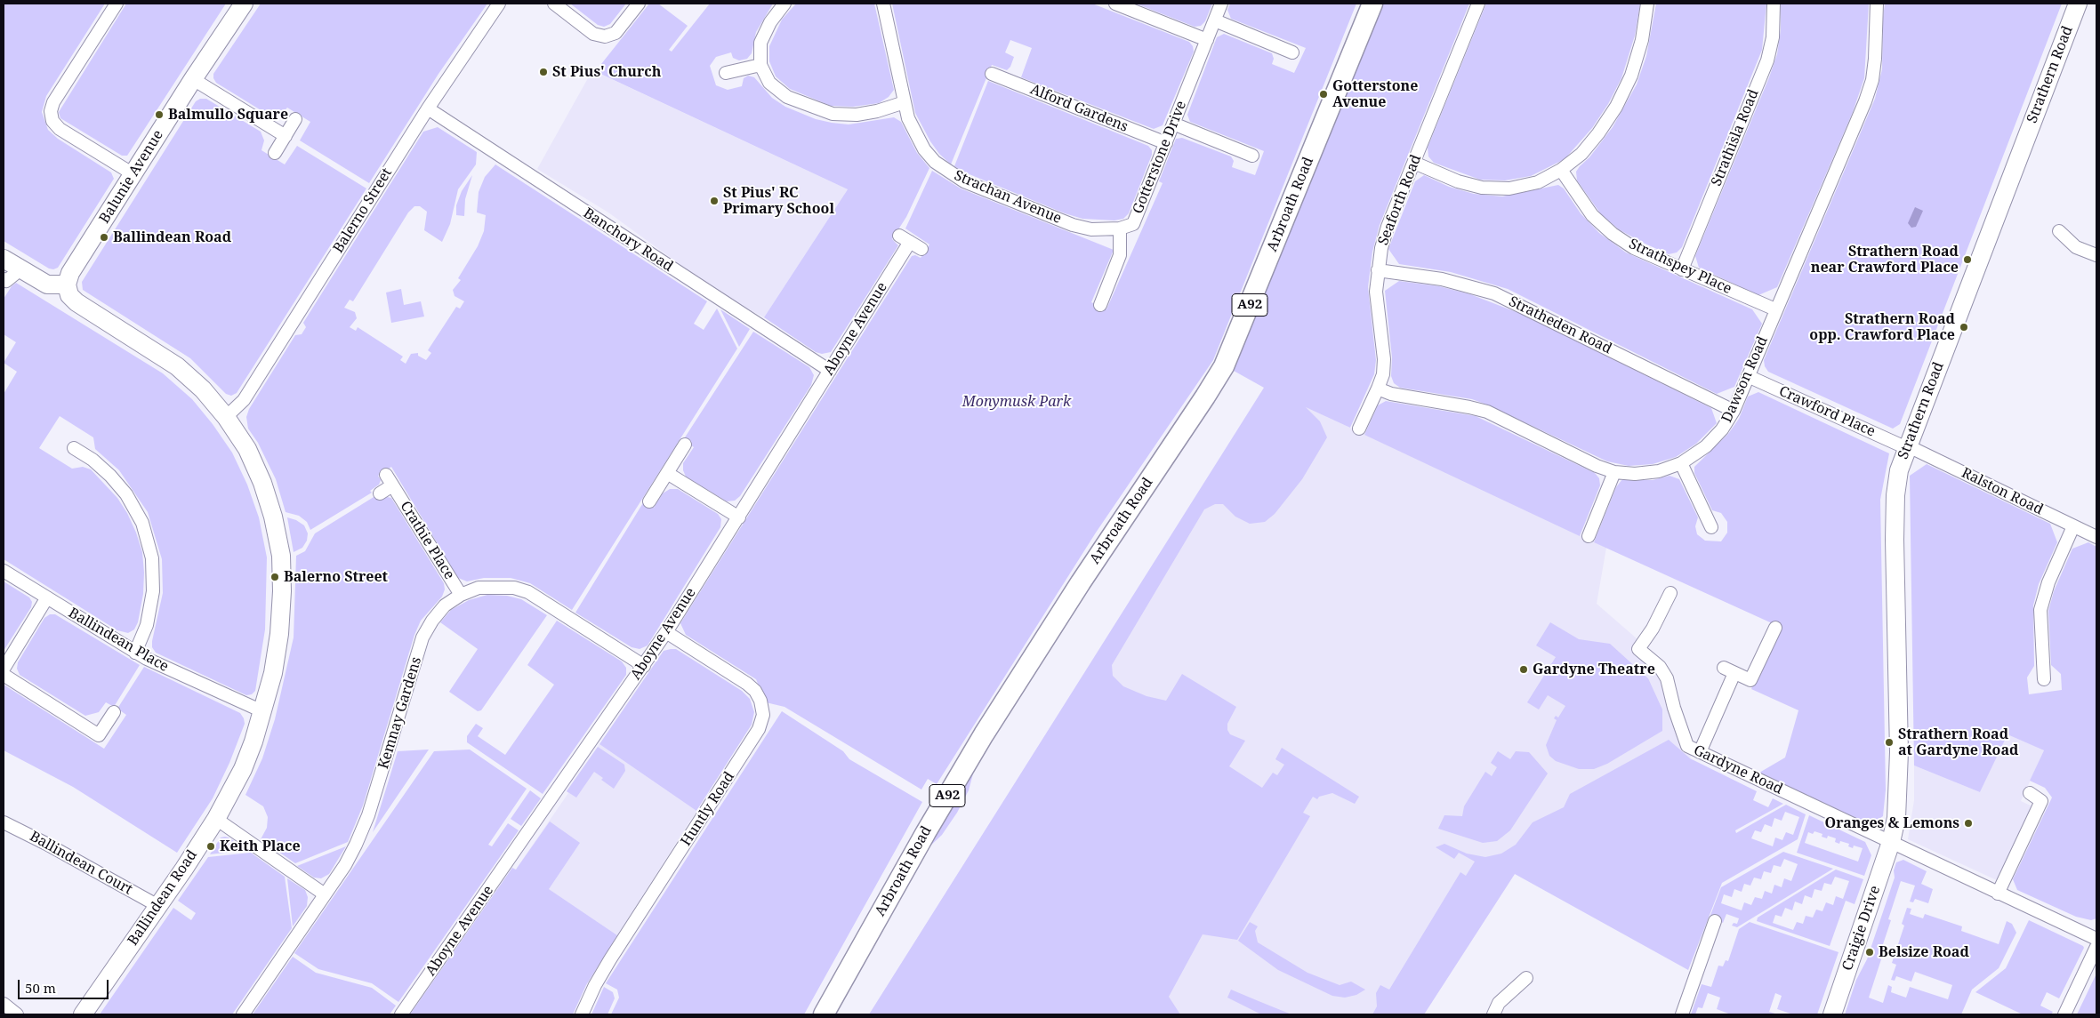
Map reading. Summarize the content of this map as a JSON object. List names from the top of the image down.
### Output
{
  "streets": {
    "main road": ["Arbroath Road", "A92"],
    "street": [
      "Strathern Road",
      "Alford Gardens",
      "Strathisla Road",
      "Gotterstone Drive",
      "Balunie Avenue",
      "Strachan Avenue",
      "Seaforth Road",
      "Balerno Street",
      "Banchory Road",
      "Strathspey Place",
      "Stratheden Road",
      "Aboyne Avenue",
      "Dawson Road",
      "Crawford Place",
      "Ralston Road",
      "Crathie Place",
      "Ballindean Place",
      "Kemnay Gardens",
      "Gardyne Road",
      "Huntly Road",
      "Ballindean Court",
      "Ballindean Road",
      "Craigie Drive"
    ]
  },
  "crossings": [
    ["Strathern Road", "Crawford Place"],
    ["Strathern Road", "Ralston Road"],
    ["Strathern Road", "Gardyne Road"],
    ["Strathern Road", "Craigie Drive"],
    ["Alford Gardens", "Gotterstone Drive"],
    ["Strathisla Road", "Strathspey Place"],
    ["Gotterstone Drive", "Strachan Avenue"],
    ["Balunie Avenue", "Ballindean Road"],
    ["Seaforth Road", "Stratheden Road"],
    ["Seaforth Road", "Dawson Road"],
    ["Balerno Street", "Banchory Road"],
    ["Balerno Street", "Ballindean Road"],
    ["Banchory Road", "Aboyne Avenue"],
    ["Strathspey Place", "Dawson Road"],
    ["Stratheden Road", "Dawson Road"],
    ["Aboyne Avenue", "Kemnay Gardens"],
    ["Aboyne Avenue", "Huntly Road"],
    ["Dawson Road", "Crawford Place"],
    ["Crawford Place", "Ralston Road"],
    ["Crathie Place", "Kemnay Gardens"],
    ["Ballindean Place", "Ballindean Road"],
    ["Gardyne Road", "Craigie Drive"],
    ["Ballindean Court", "Ballindean Road"]
  ],
  "parks": ["Monymusk Park"],
  "places": [
    "St Pius' Church",
    "Gotterstone Avenue",
    "Balmullo Square",
    "St Pius' RC Primary School",
    "Ballindean Road",
    "Strathern Road near Crawford Place",
    "Strathern Road opp. Crawford Place",
    "Balerno Street",
    "Gardyne Theatre",
    "Strathern Road at Gardyne Road",
    "Oranges & Lemons",
    "Keith Place",
    "Belsize Road"
  ],
  "scale_bar": "50 m"
}
